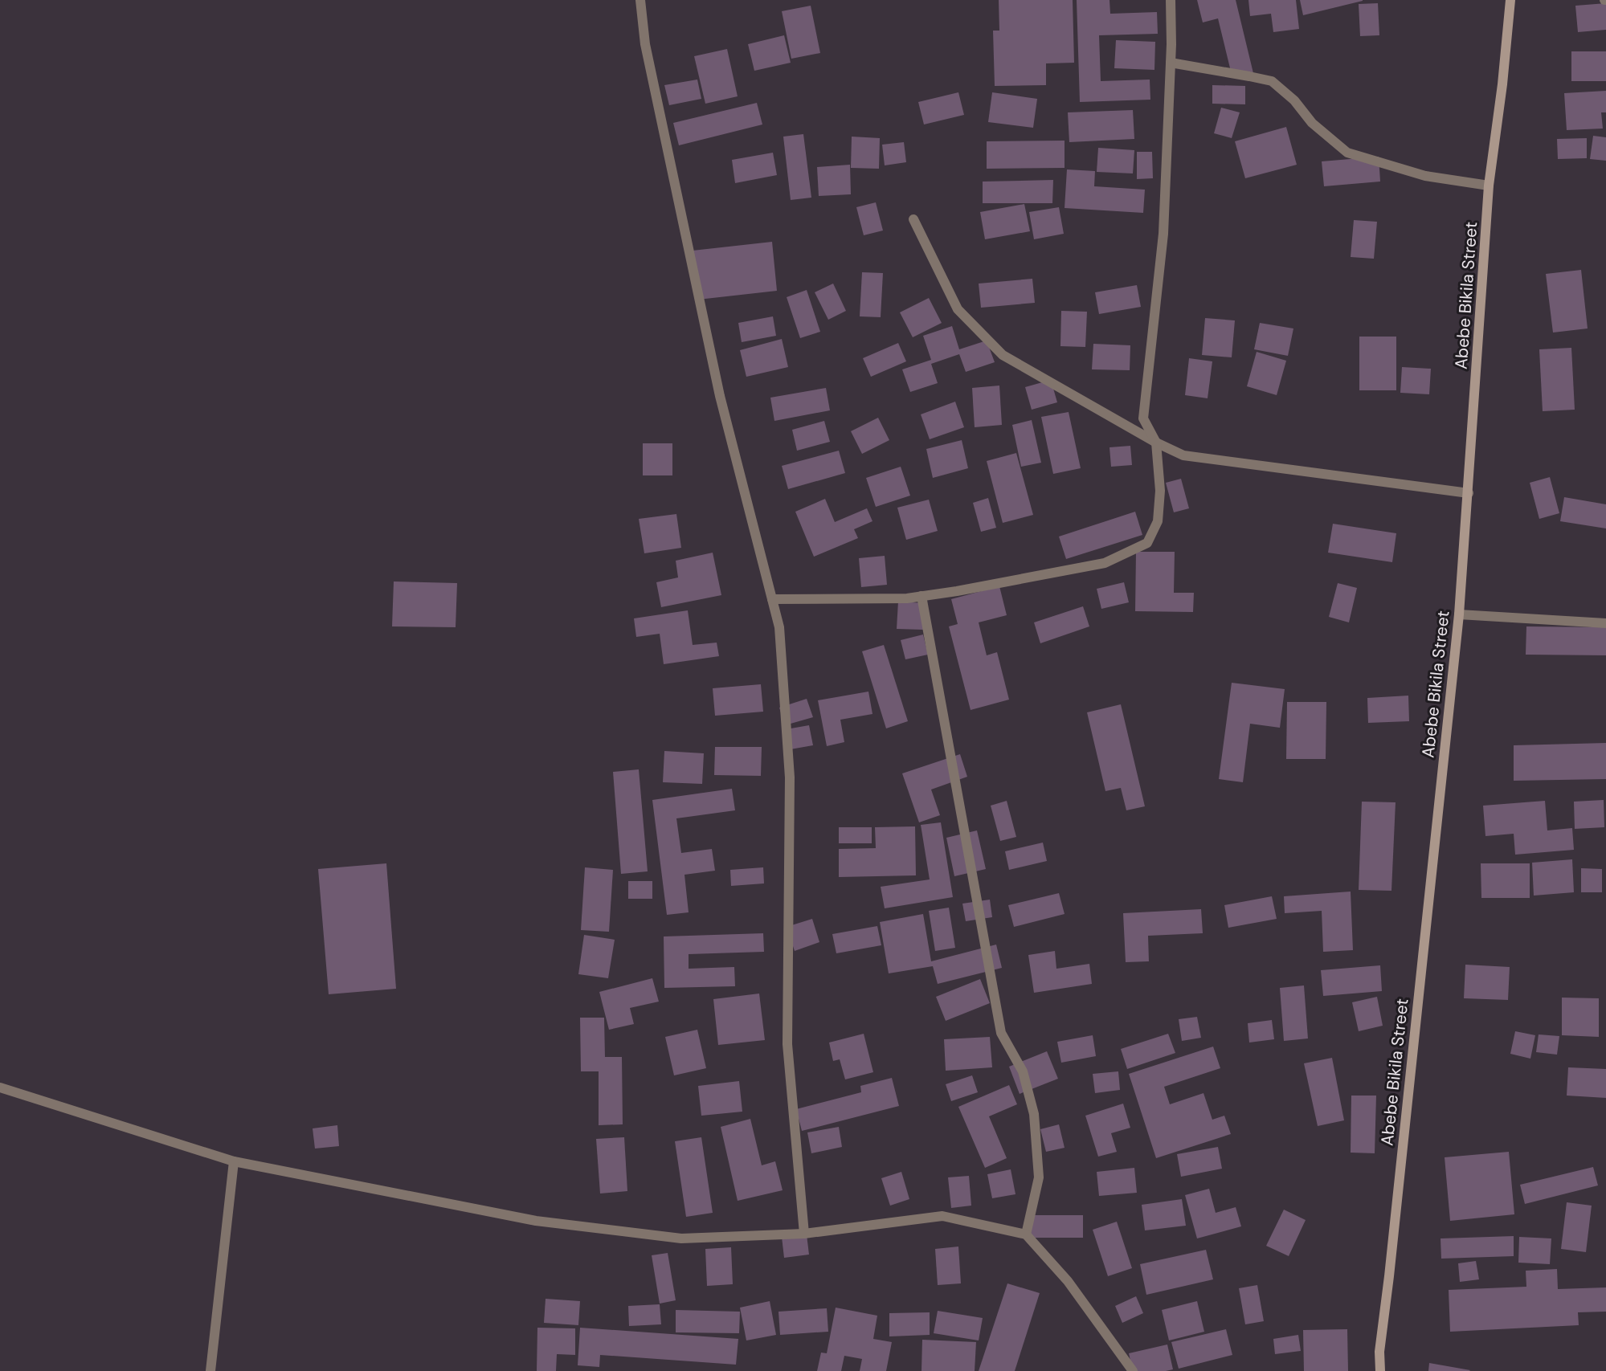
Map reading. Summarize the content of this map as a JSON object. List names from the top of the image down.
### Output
{
  "streets": {
    "main road": ["Abebe Bikila Street"]
  }
}
